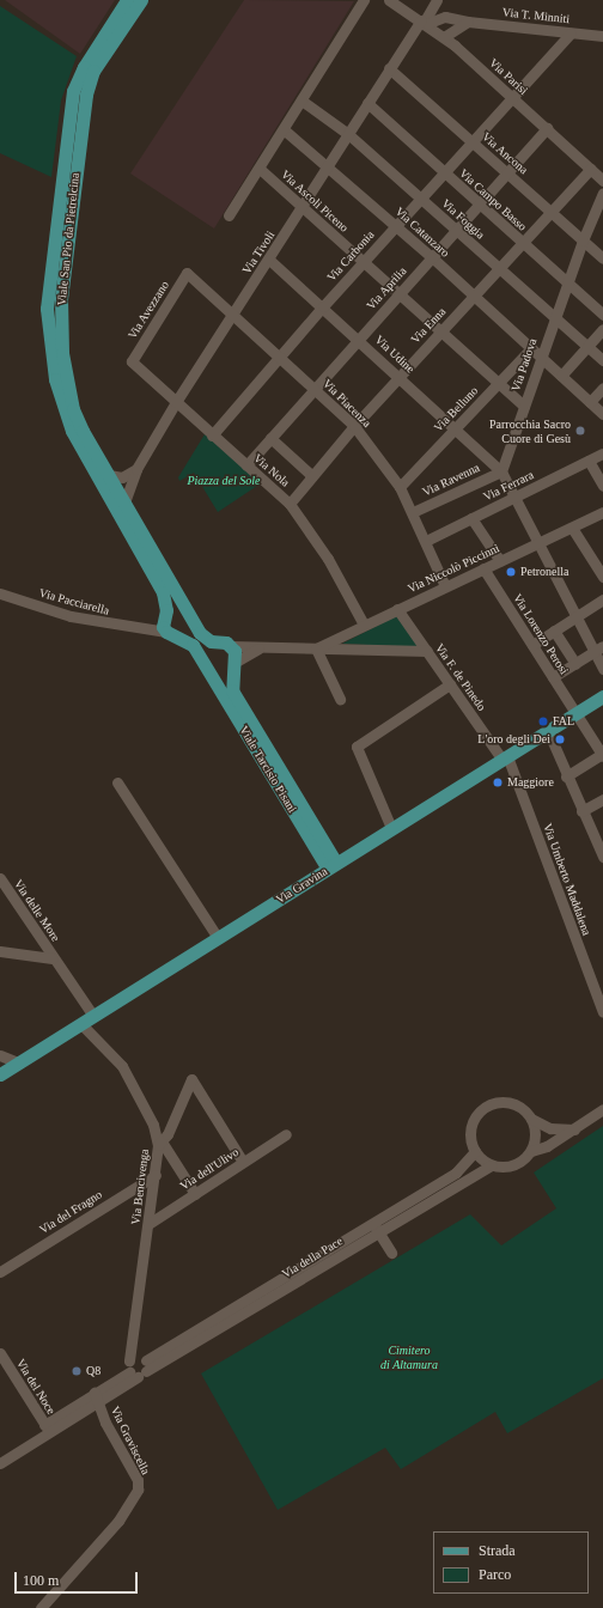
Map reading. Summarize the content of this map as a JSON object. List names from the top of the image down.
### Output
{
  "streets": {
    "main road": ["Viale San Pio da Pietrelcina", "Viale Tarcisio Pisani", "Via Gravina"],
    "street": [
      "Via T. Minniti",
      "Via Parisi",
      "Via Ancona",
      "Via Campo Basso",
      "Via Ascoli Piceno",
      "Via Foggia",
      "Via Catanzaro",
      "Via Tivoli",
      "Via Carbonia",
      "Via Aprilia",
      "Via Avezzano",
      "Via Enna",
      "Via Udine",
      "Via Padova",
      "Via Piacenza",
      "Via Belluno",
      "Via Nola",
      "Via Ravenna",
      "Via Ferrara",
      "Via Niccolò Piccinni",
      "Via Pacciarella",
      "Via Lorenzo Perosi",
      "Via F. de Pinedo",
      "Via Umberto Maddalena",
      "Via delle More",
      "Via dell'Ulivo",
      "Via Bencivenga",
      "Via del Fragno",
      "Via della Pace",
      "Via del Noce",
      "Via Graviscella"
    ]
  },
  "crossings": [
    ["Via T. Minniti", "Via Parisi"],
    ["Via T. Minniti", "Via Tivoli"],
    ["Via T. Minniti", "Via Carbonia"],
    ["Via Parisi", "Via Tivoli"],
    ["Via Parisi", "Via Carbonia"],
    ["Via Parisi", "Via Aprilia"],
    ["Via Parisi", "Via Enna"],
    ["Via Ancona", "Via Tivoli"],
    ["Via Ancona", "Via Carbonia"],
    ["Via Ancona", "Via Aprilia"],
    ["Via Ancona", "Via Enna"],
    ["Via Ancona", "Via Padova"],
    ["Via Campo Basso", "Via Tivoli"],
    ["Via Campo Basso", "Via Carbonia"],
    ["Via Campo Basso", "Via Aprilia"],
    ["Via Campo Basso", "Via Enna"],
    ["Via Campo Basso", "Via Padova"],
    ["Via Ascoli Piceno", "Via Tivoli"],
    ["Via Ascoli Piceno", "Via Carbonia"],
    ["Via Ascoli Piceno", "Via Aprilia"],
    ["Via Ascoli Piceno", "Via Enna"],
    ["Via Ascoli Piceno", "Via Padova"],
    ["Via Ascoli Piceno", "Via Belluno"],
    ["Via Foggia", "Via Tivoli"],
    ["Via Foggia", "Via Carbonia"],
    ["Via Foggia", "Via Aprilia"],
    ["Via Foggia", "Via Enna"],
    ["Via Foggia", "Via Padova"],
    ["Via Catanzaro", "Via Tivoli"],
    ["Via Catanzaro", "Via Carbonia"],
    ["Via Catanzaro", "Via Aprilia"],
    ["Via Catanzaro", "Via Enna"],
    ["Via Catanzaro", "Via Padova"],
    ["Via Catanzaro", "Via Belluno"],
    ["Viale San Pio da Pietrelcina", "Via Tivoli"],
    ["Viale San Pio da Pietrelcina", "Via Pacciarella"],
    ["Viale San Pio da Pietrelcina", "Viale Tarcisio Pisani"],
    ["Via Tivoli", "Via Udine"],
    ["Via Tivoli", "Via Piacenza"],
    ["Via Tivoli", "Via Nola"],
    ["Via Carbonia", "Via Udine"],
    ["Via Carbonia", "Via Piacenza"],
    ["Via Carbonia", "Via Nola"],
    ["Via Aprilia", "Via Udine"],
    ["Via Aprilia", "Via Piacenza"],
    ["Via Aprilia", "Via Nola"],
    ["Via Avezzano", "Via Piacenza"],
    ["Via Avezzano", "Via Nola"],
    ["Via Enna", "Via Udine"],
    ["Via Enna", "Via Piacenza"],
    ["Via Enna", "Via Nola"],
    ["Via Udine", "Via Padova"],
    ["Via Udine", "Via Belluno"],
    ["Via Udine", "Via Ravenna"],
    ["Via Padova", "Via Ravenna"],
    ["Via Piacenza", "Via Belluno"],
    ["Via Piacenza", "Via Ravenna"],
    ["Via Piacenza", "Via Ferrara"],
    ["Via Piacenza", "Via Niccolò Piccinni"],
    ["Via Nola", "Via Niccolò Piccinni"],
    ["Via Niccolò Piccinni", "Via Lorenzo Perosi"],
    ["Via Niccolò Piccinni", "Via F. de Pinedo"],
    ["Via Pacciarella", "Viale Tarcisio Pisani"],
    ["Via Lorenzo Perosi", "Via Gravina"],
    ["Via F. de Pinedo", "Via Umberto Maddalena"],
    ["Via F. de Pinedo", "Via Gravina"],
    ["Viale Tarcisio Pisani", "Via Gravina"],
    ["Via Umberto Maddalena", "Via Gravina"],
    ["Via Gravina", "Via delle More"],
    ["Via Gravina", "Via Bencivenga"],
    ["Via dell'Ulivo", "Via Bencivenga"],
    ["Via Bencivenga", "Via del Fragno"],
    ["Via Bencivenga", "Via della Pace"],
    ["Via della Pace", "Via del Noce"],
    ["Via della Pace", "Via Graviscella"]
  ],
  "parks": ["Piazza del Sole", "Cimitero di Altamura"],
  "places": [
    "Parrocchia Sacro Cuore di Gesù",
    "Petronella",
    "FAL",
    "L'oro degli Dei",
    "Maggiore",
    "Q8"
  ],
  "legend": ["Strada", "Parco"],
  "scale_bar": "100 m"
}
